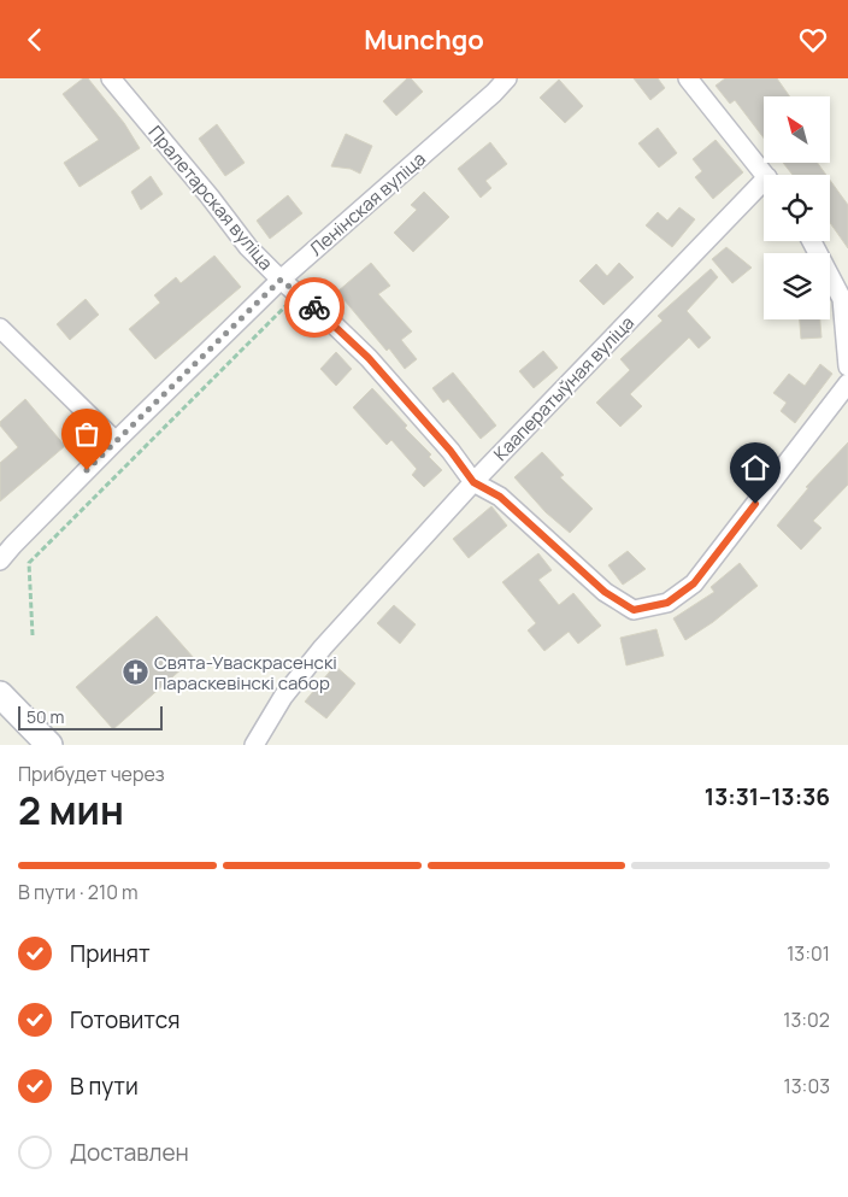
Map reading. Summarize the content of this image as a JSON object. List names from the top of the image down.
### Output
{
  "streets": {
    "street": ["Пралетарская вуліца", "Ленінская вуліца", "Кааператыўная вуліца"]
  },
  "crossings": [
    ["Пралетарская вуліца", "Ленінская вуліца"],
    ["Пралетарская вуліца", "Кааператыўная вуліца"]
  ],
  "places": {
    "church": ["Свята-Уваскрасенскі Параскевінскі сабор"]
  },
  "scale_bar": "50 m",
  "north": "top left",
  "page": {
    "header": "Munchgo",
    "scale": "50 m",
    "heading": ["2 мин", "Прибудет через", "13:31–13:36"],
    "bar": "В пути · 210 m",
    "list": [
      ["Принят", "13:01"],
      ["Готовится", "13:02"],
      ["В пути", "13:03"],
      "Доставлен"
    ]
  }
}
